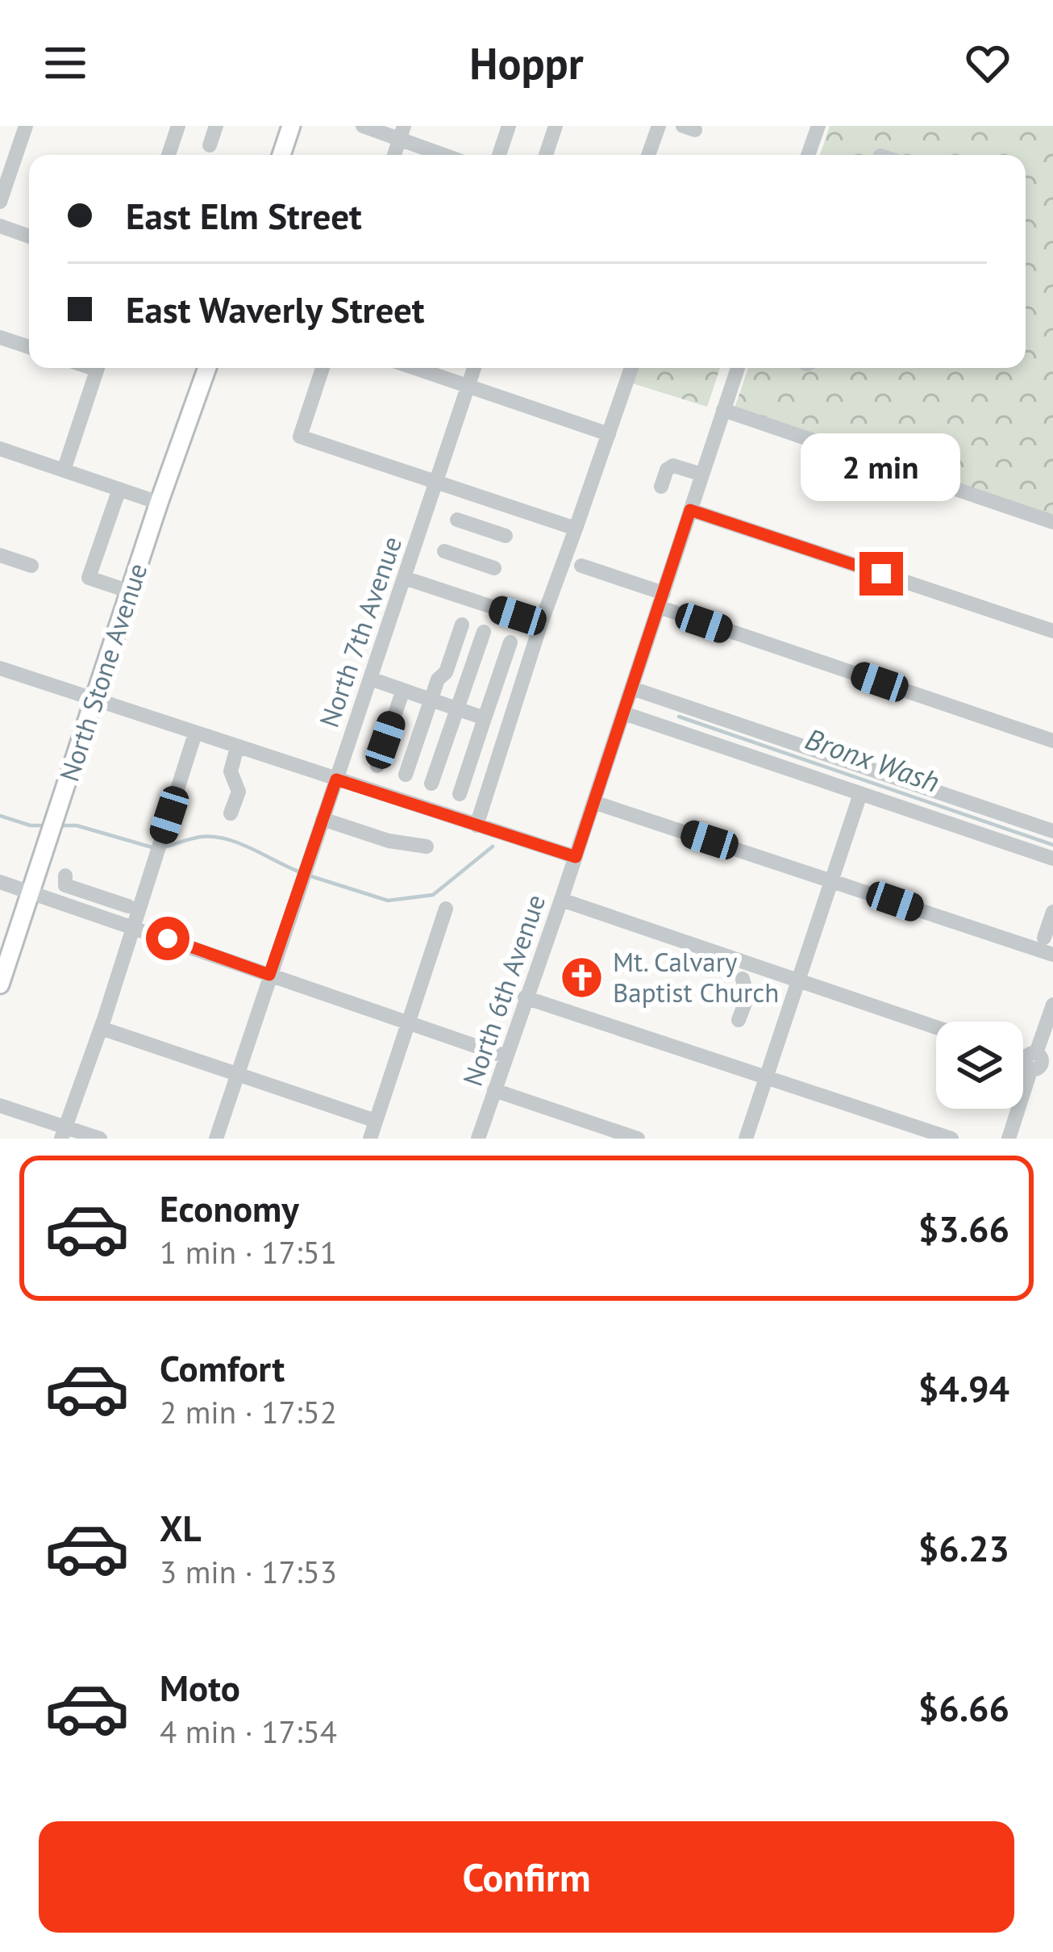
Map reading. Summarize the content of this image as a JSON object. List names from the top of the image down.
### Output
{
  "streets": {
    "main road": ["North Stone Avenue"],
    "street": ["North 7th Avenue", "North 6th Avenue"]
  },
  "water": ["Bronx Wash"],
  "places": {
    "church": ["Mt. Calvary Baptist Church"]
  },
  "page": {
    "header": "Hoppr",
    "banner": ["East Elm Street", "East Waverly Street"],
    "bubble": "2 min",
    "list": [
      {
        "name": "Economy",
        "note": "1 min · 17:51",
        "value": "$3.66"
      },
      {
        "name": "Comfort",
        "note": "2 min · 17:52",
        "value": "$4.94"
      },
      {
        "name": "XL",
        "note": "3 min · 17:53",
        "value": "$6.23"
      },
      {
        "name": "Moto",
        "note": "4 min · 17:54",
        "value": "$6.66"
      }
    ],
    "buttons": "Confirm"
  }
}
